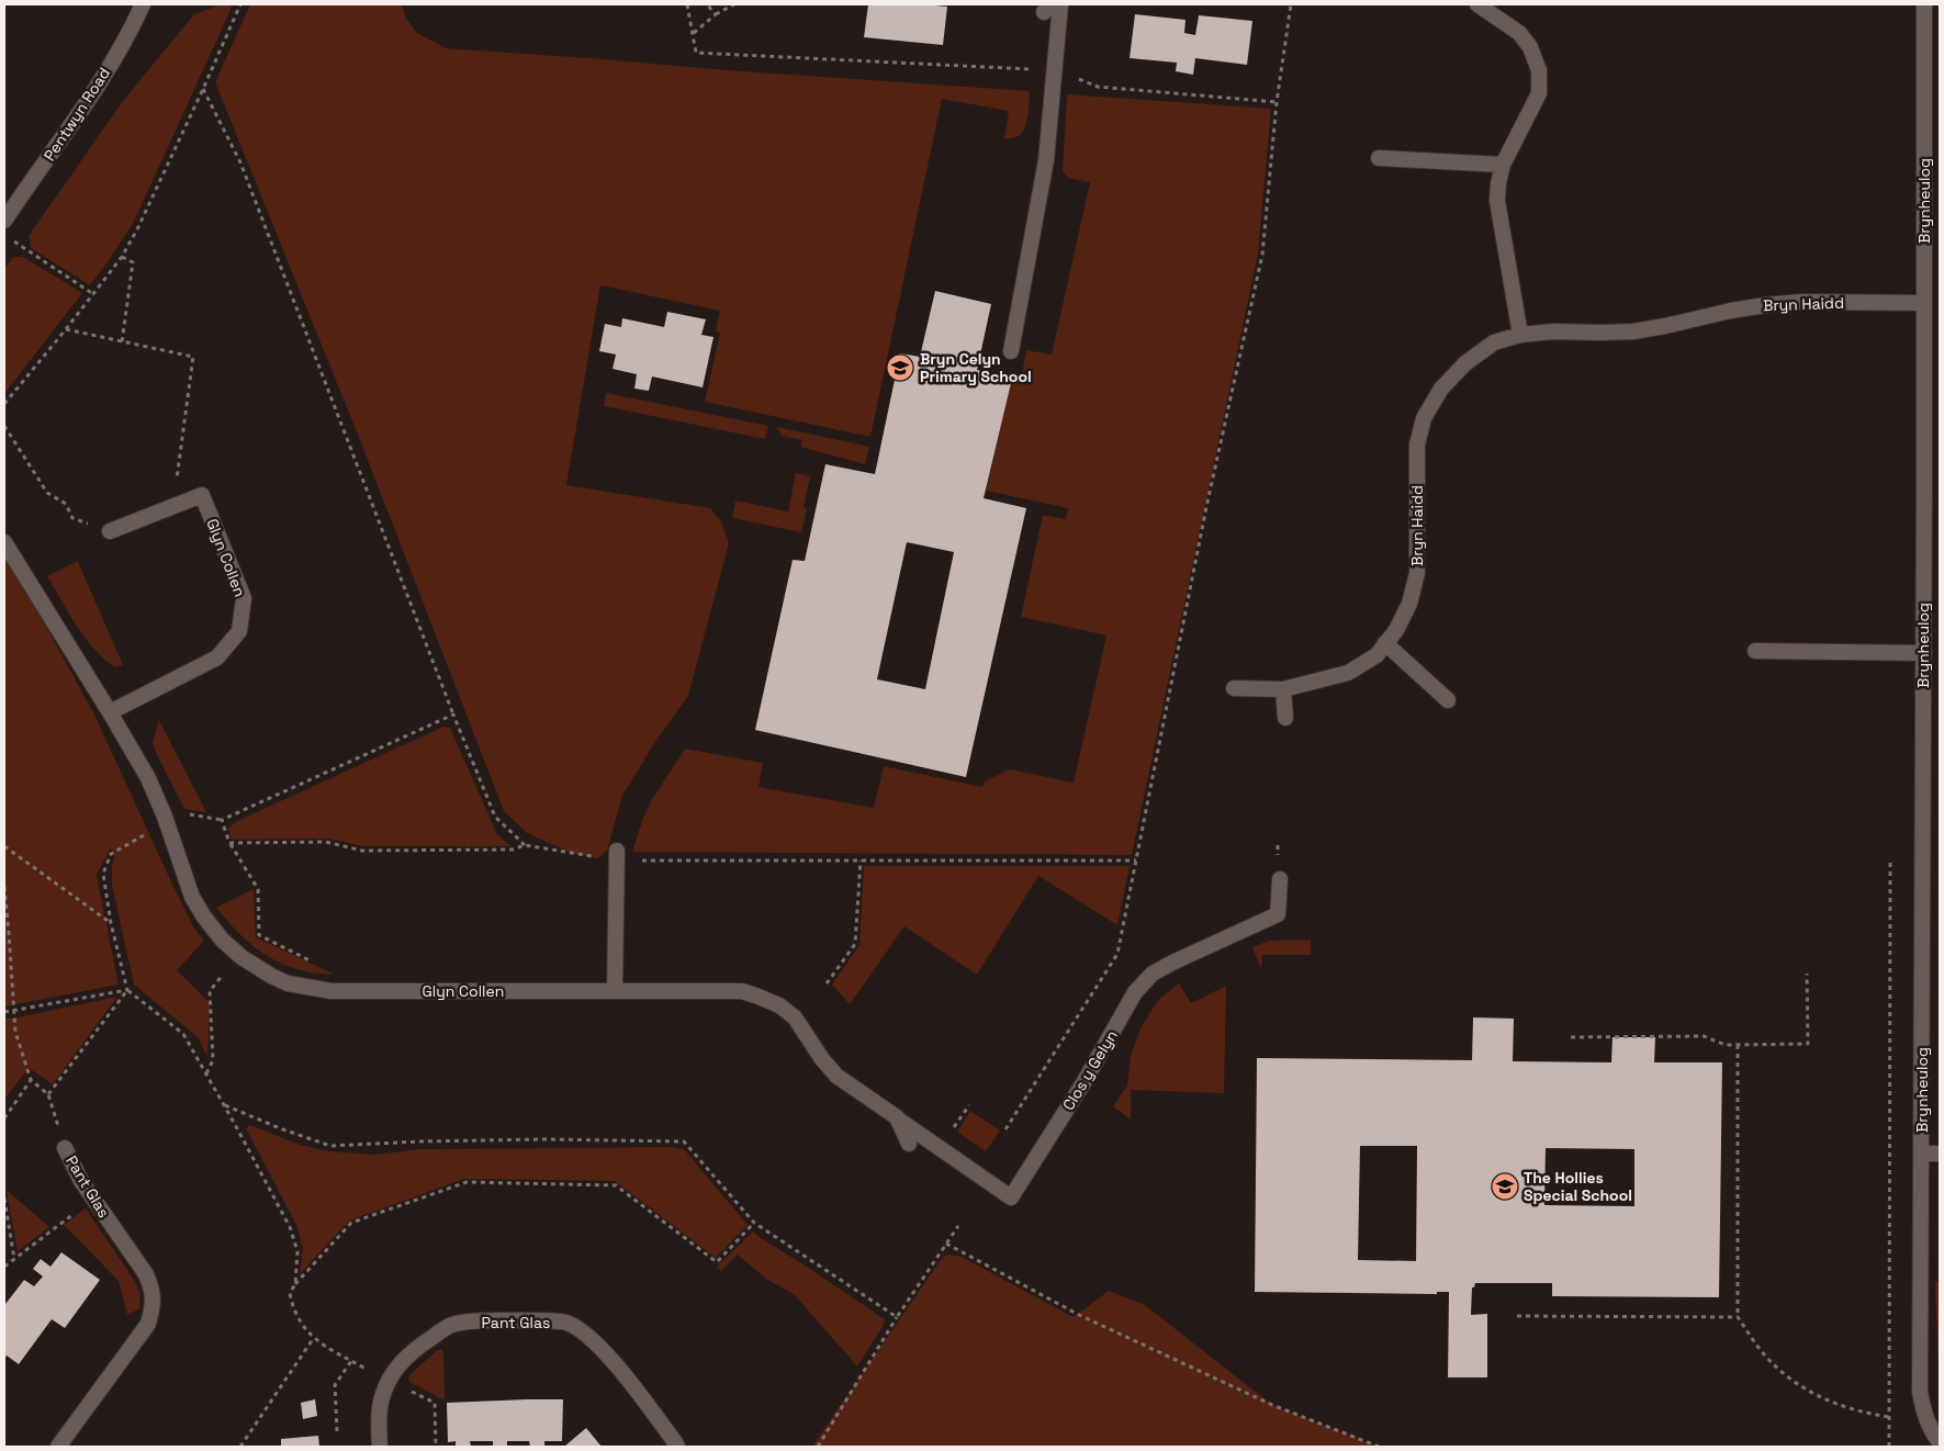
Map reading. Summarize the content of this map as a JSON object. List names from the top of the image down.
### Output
{
  "streets": {
    "street": [
      "Pentwyn Road",
      "Brynheulog",
      "Bryn Haidd",
      "Glyn Collen",
      "Clos y Gelyn",
      "Pant Glas"
    ]
  },
  "crossings": [
    ["Brynheulog", "Bryn Haidd"],
    ["Glyn Collen", "Clos y Gelyn"]
  ],
  "places": {
    "school or university": ["Bryn Celyn Primary School", "The Hollies Special School"]
  }
}
